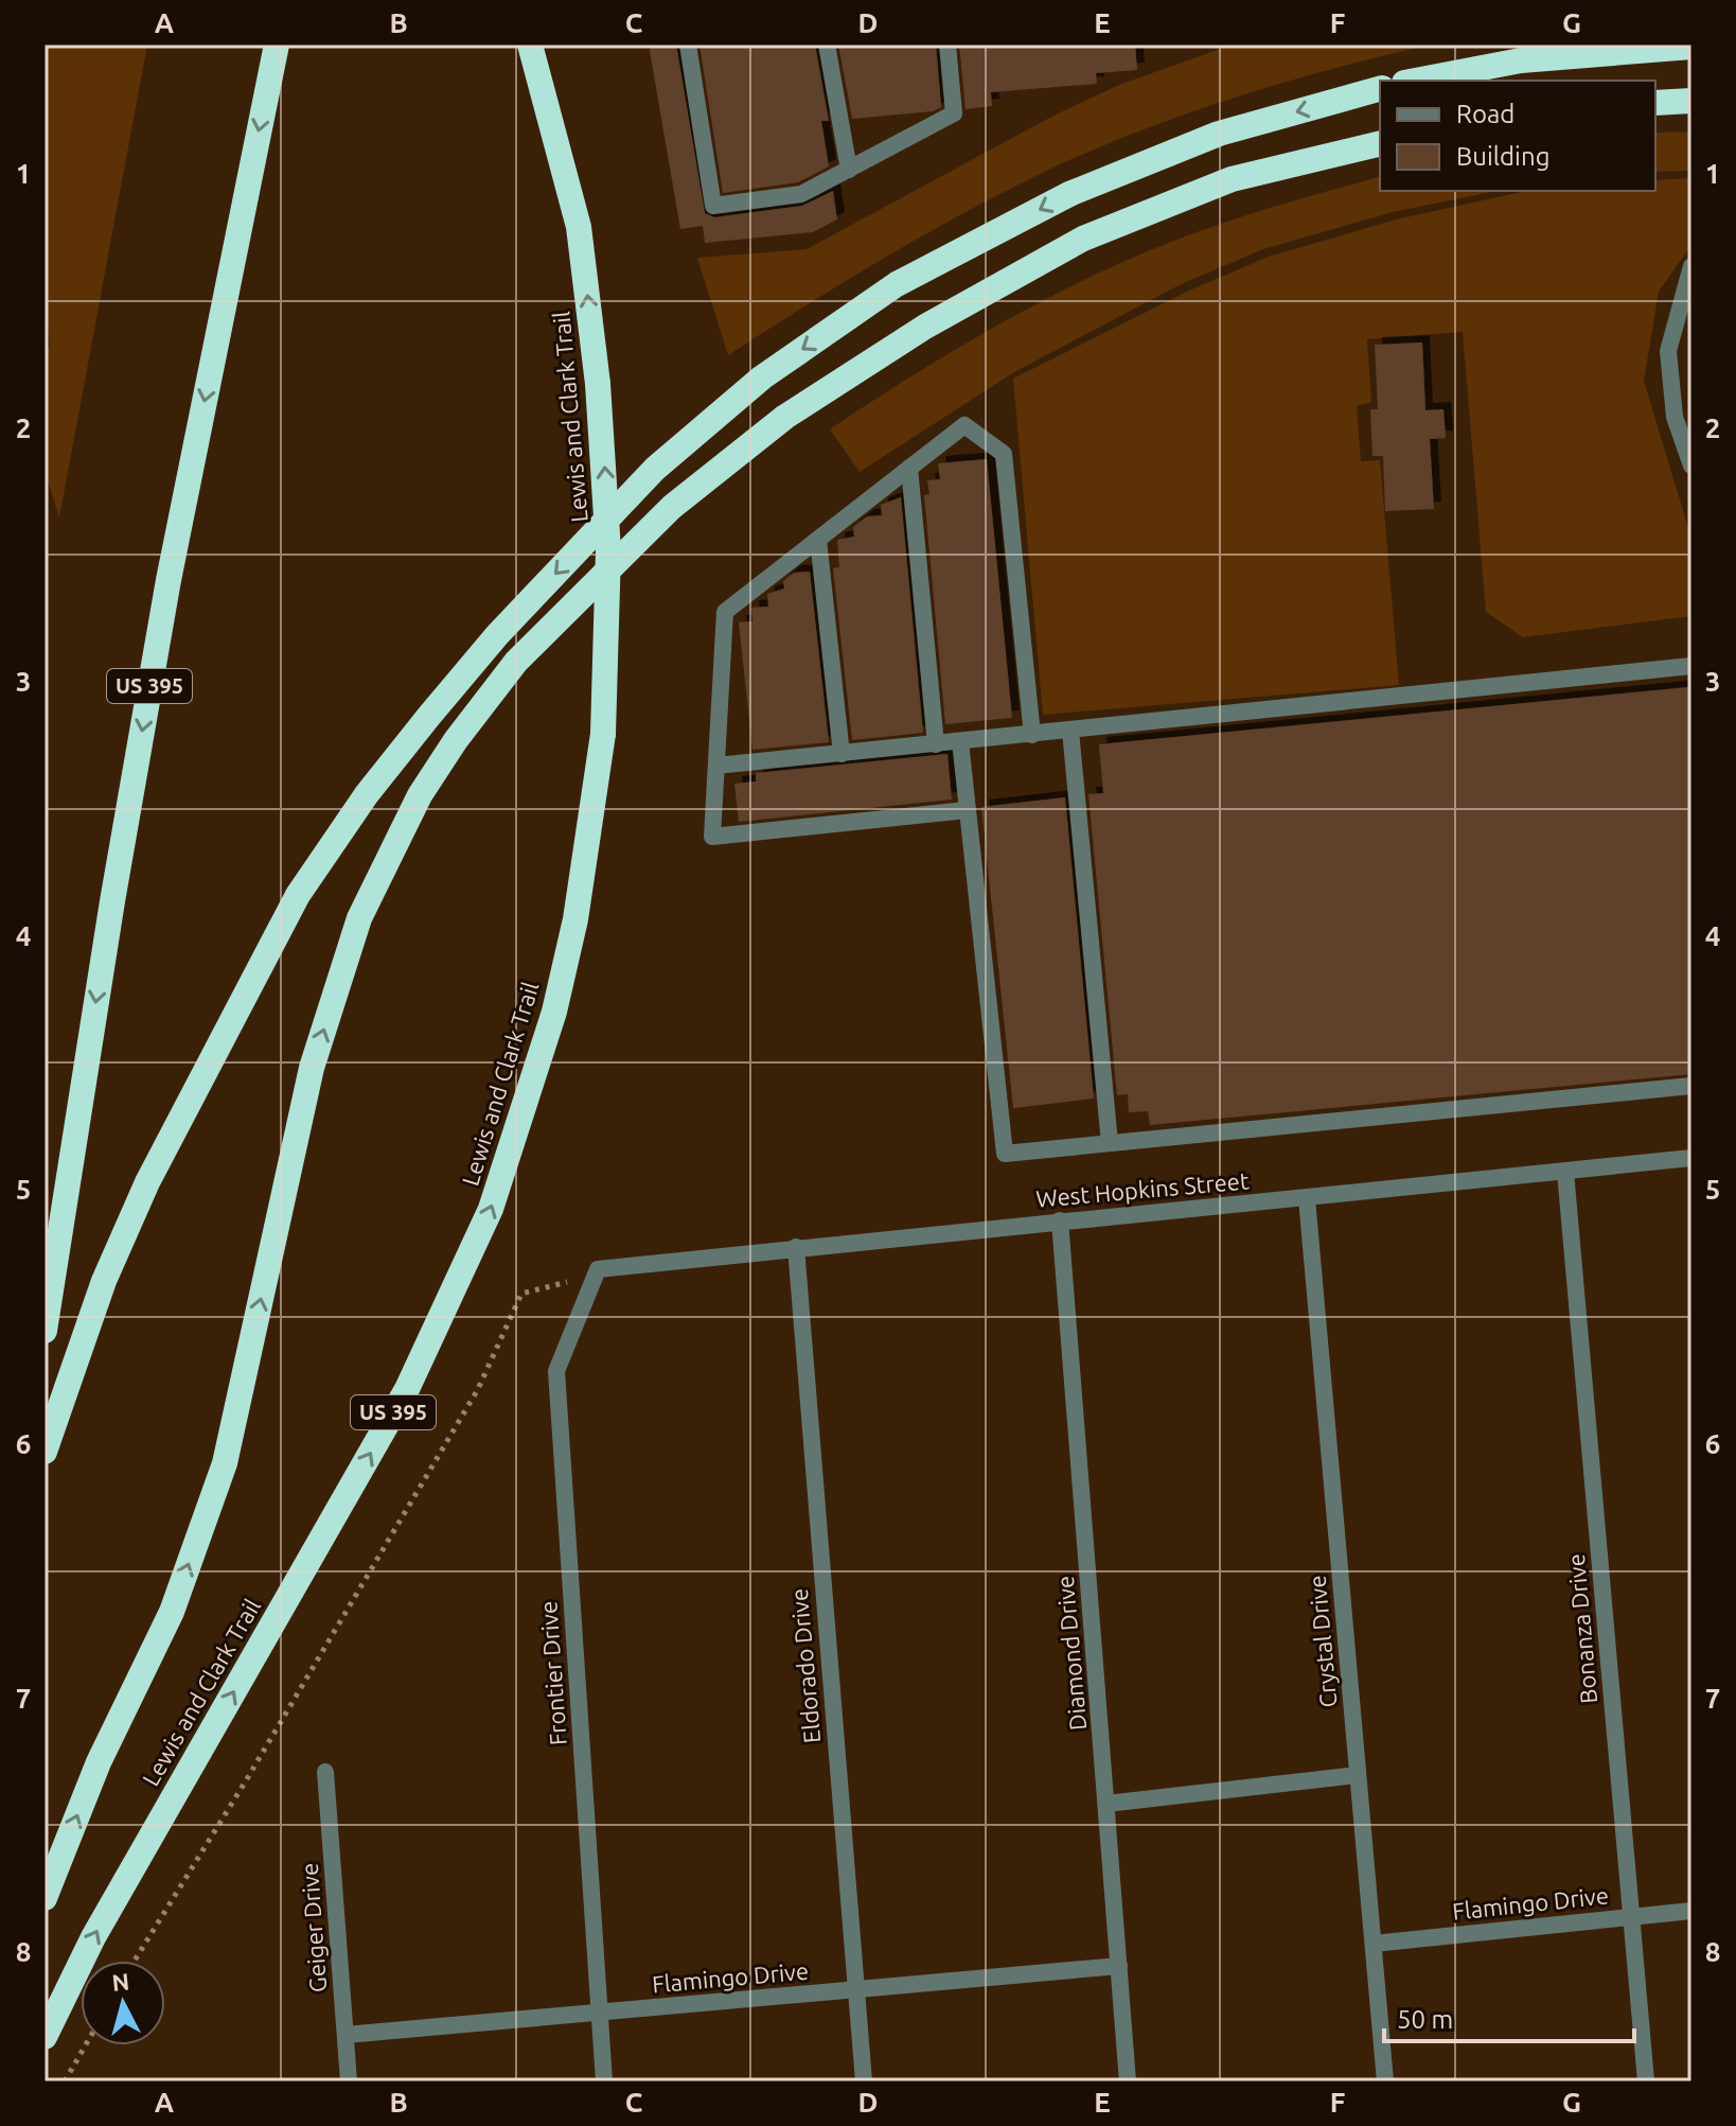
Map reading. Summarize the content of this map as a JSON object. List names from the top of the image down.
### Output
{
  "streets": {
    "highway": ["Lewis and Clark Trail", "US 395"],
    "street": [
      "West Hopkins Street",
      "Bonanza Drive",
      "Crystal Drive",
      "Diamond Drive",
      "Eldorado Drive",
      "Frontier Drive",
      "Flamingo Drive",
      "Geiger Drive"
    ]
  },
  "crossings": [
    ["West Hopkins Street", "Bonanza Drive"],
    ["West Hopkins Street", "Crystal Drive"],
    ["West Hopkins Street", "Diamond Drive"],
    ["West Hopkins Street", "Eldorado Drive"],
    ["West Hopkins Street", "Frontier Drive"],
    ["Bonanza Drive", "Flamingo Drive"],
    ["Crystal Drive", "Flamingo Drive"],
    ["Diamond Drive", "Flamingo Drive"],
    ["Eldorado Drive", "Flamingo Drive"],
    ["Frontier Drive", "Flamingo Drive"],
    ["Flamingo Drive", "Geiger Drive"]
  ],
  "one_way": ["Lewis and Clark Trail"],
  "legend": ["Road", "Building"],
  "scale_bar": "50 m",
  "north": "top",
  "grid": {
    "columns": [
      "A",
      "B",
      "C",
      "D",
      "E",
      "F",
      "G"
    ],
    "rows": [
      "1",
      "2",
      "3",
      "4",
      "5",
      "6",
      "7",
      "8"
    ]
  }
}
